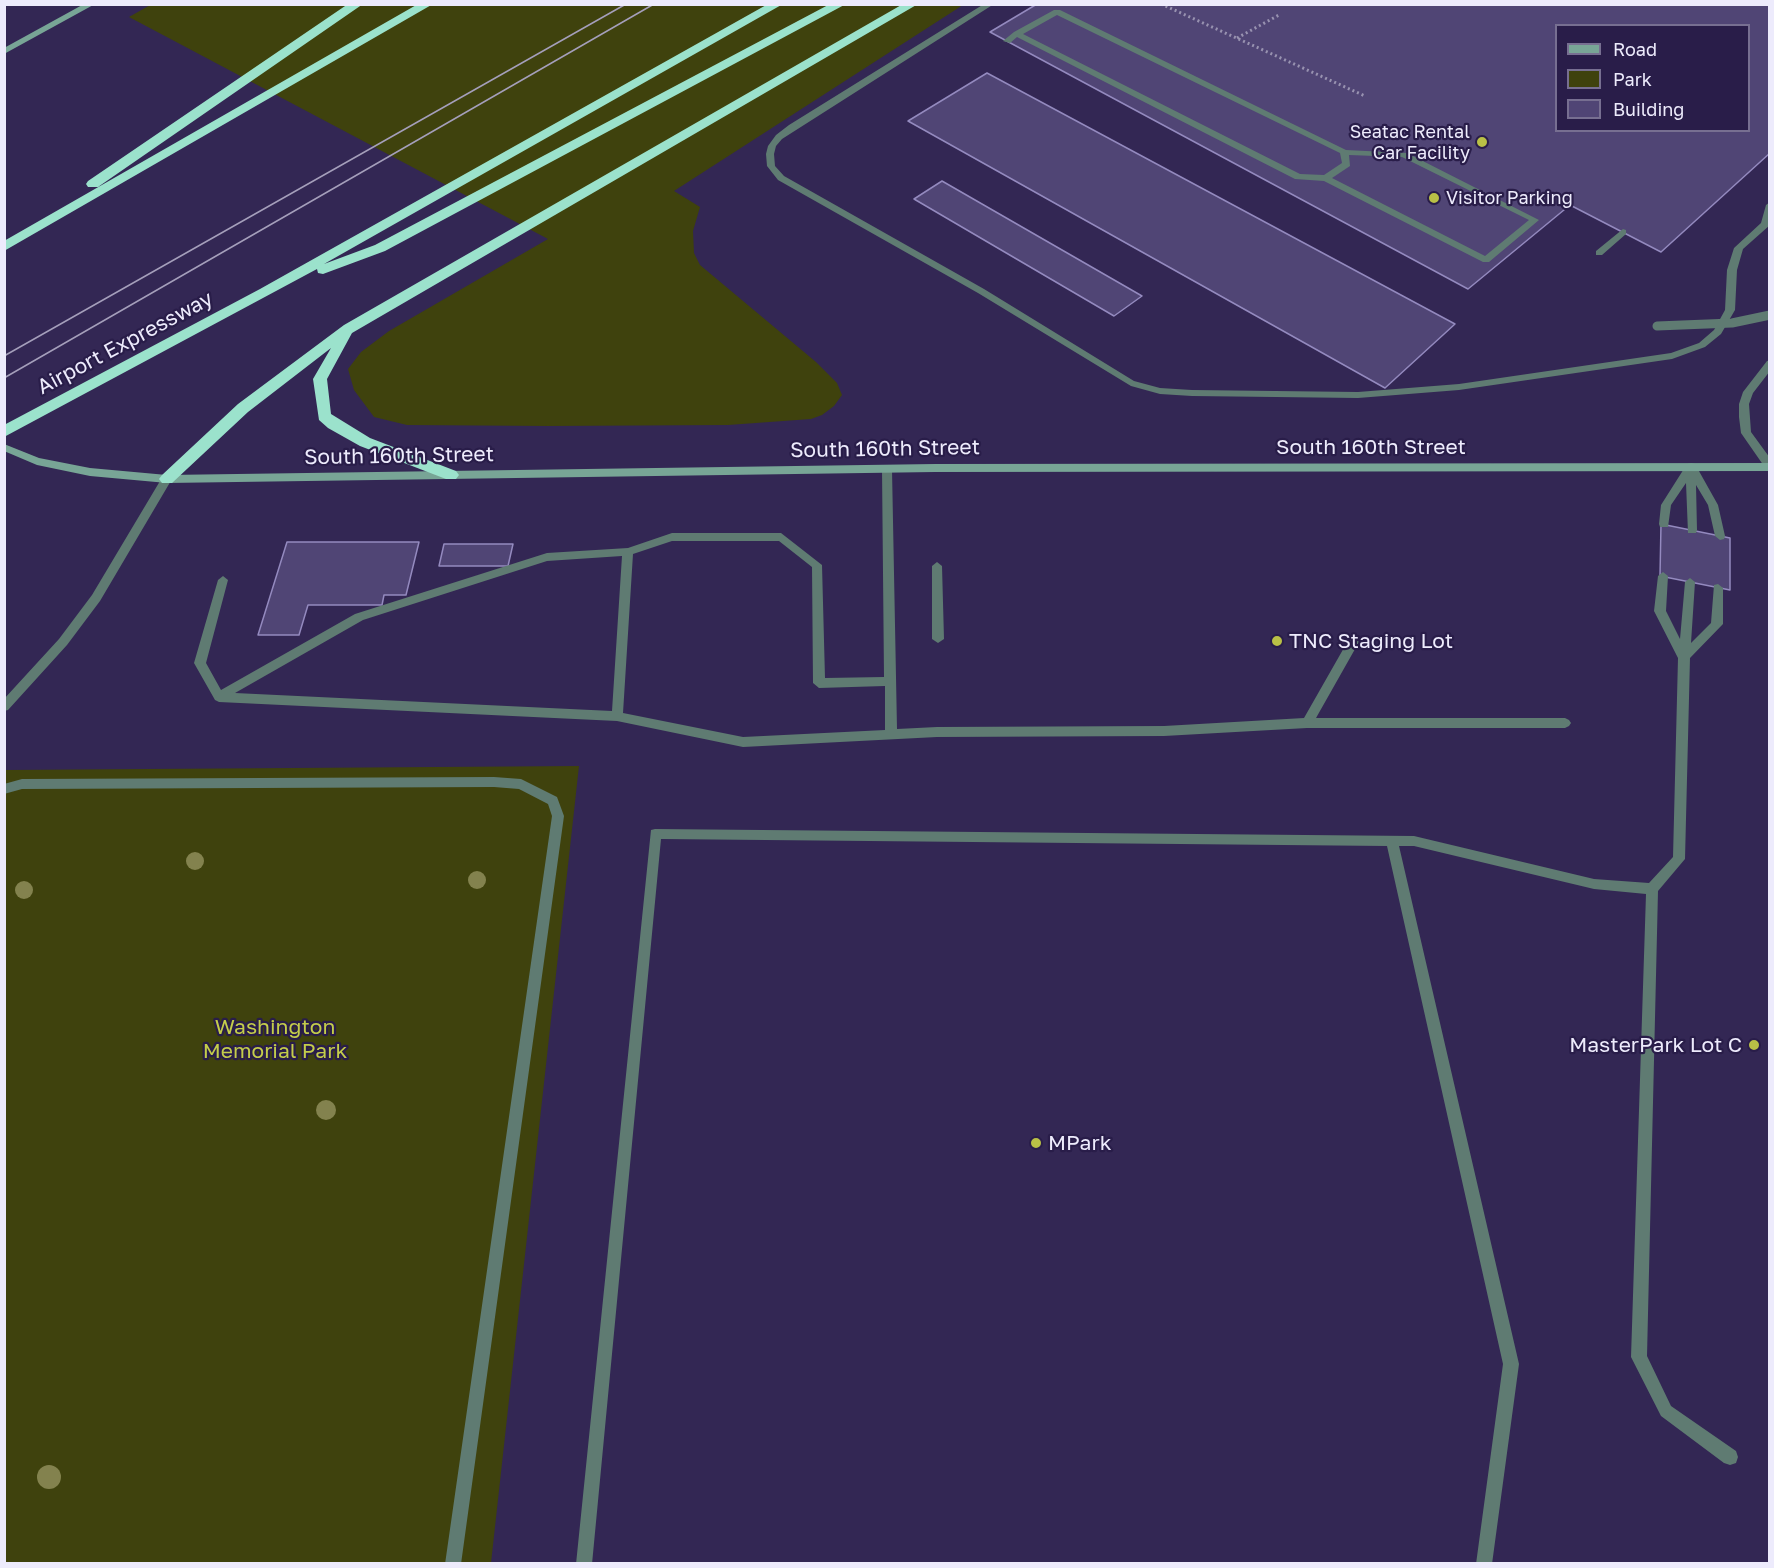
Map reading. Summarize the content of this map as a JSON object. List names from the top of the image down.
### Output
{
  "streets": {
    "highway": ["Airport Expressway"],
    "main road": ["South 160th Street"]
  },
  "parks": ["Washington Memorial Park"],
  "places": [
    "Seatac Rental Car Facility",
    "Visitor Parking",
    "TNC Staging Lot",
    "MasterPark Lot C",
    "MPark"
  ],
  "legend": ["Road", "Park", "Building"]
}
